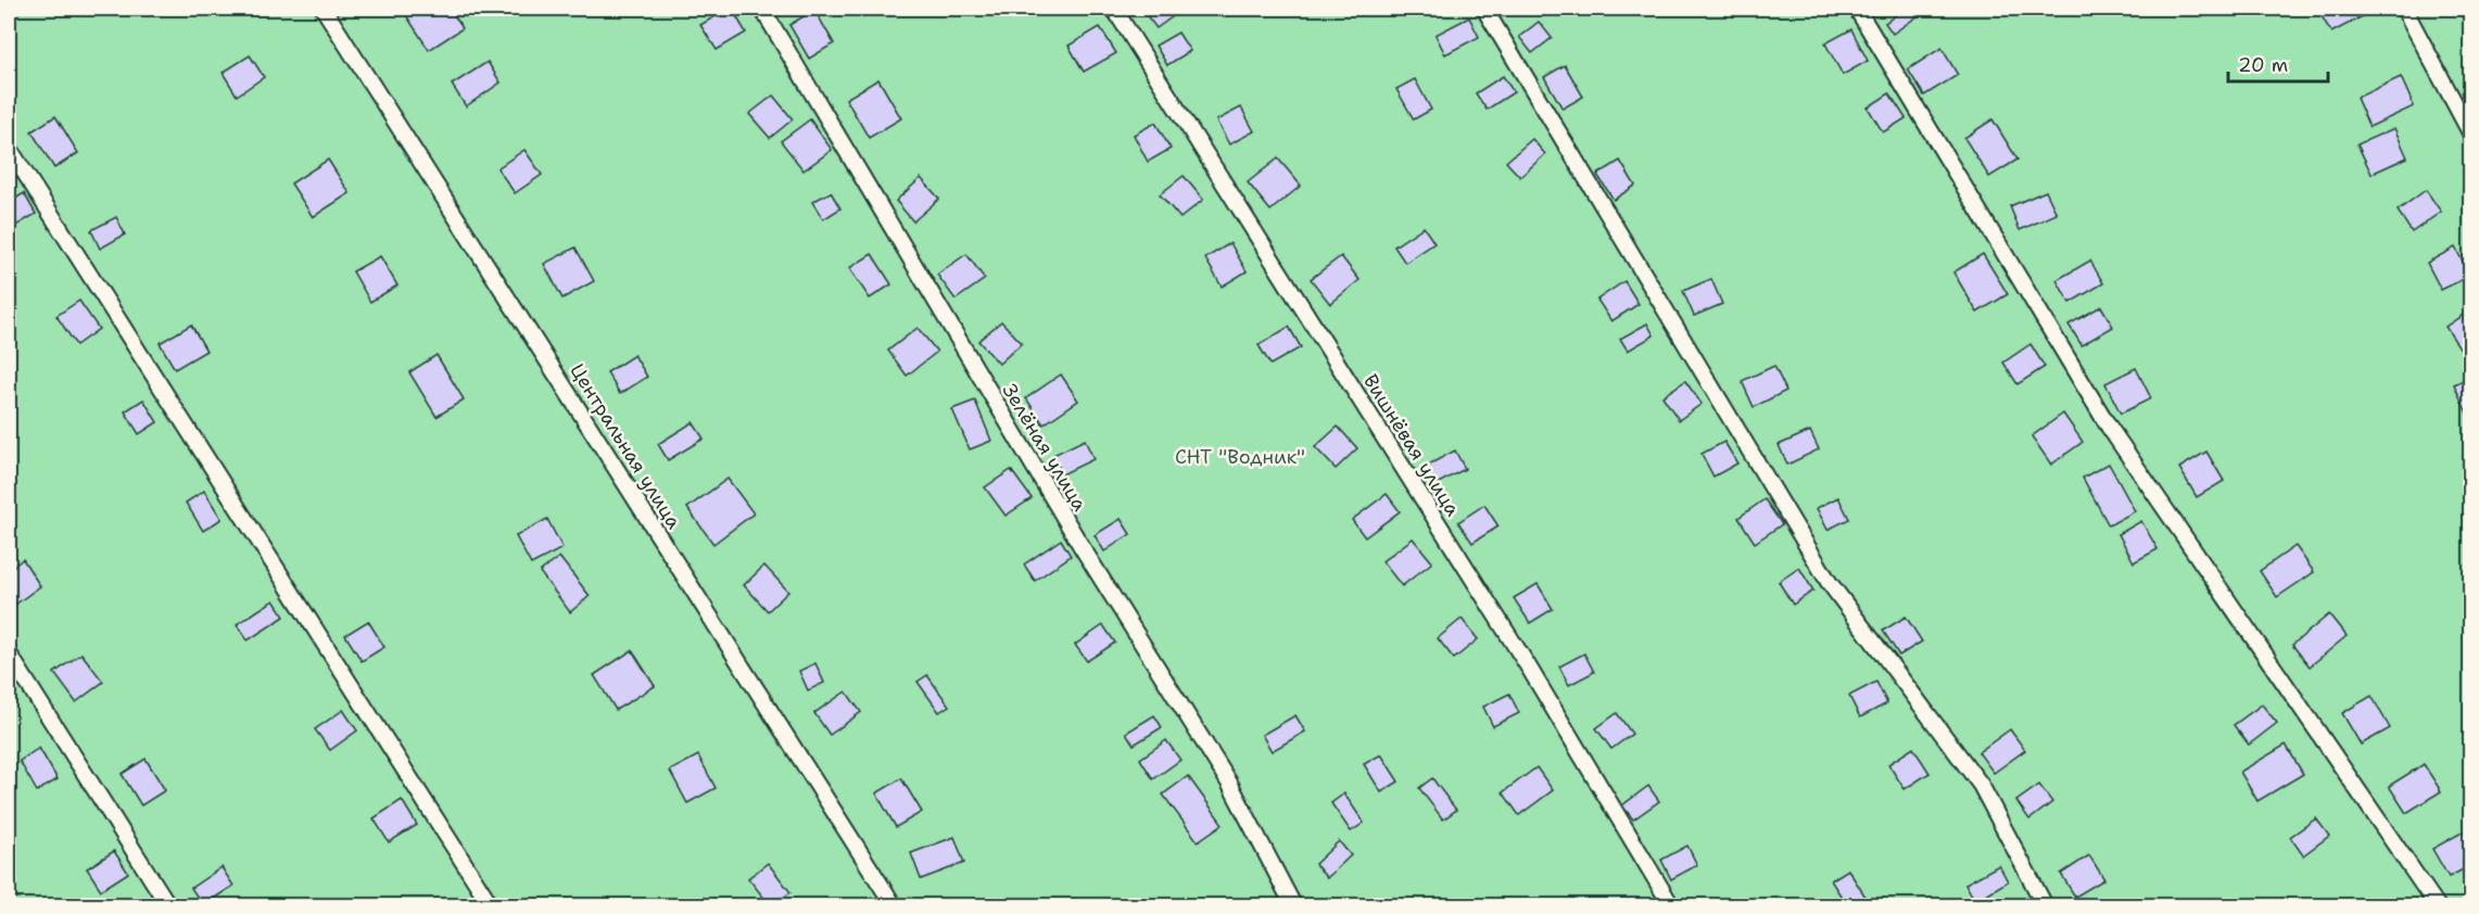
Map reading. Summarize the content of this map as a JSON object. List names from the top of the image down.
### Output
{
  "streets": {
    "lane": ["Вишнёвая улица", "Центральная улица", "Зелёная улица"]
  },
  "parks": ["СНТ \"Водник\""],
  "scale_bar": "20 m"
}
